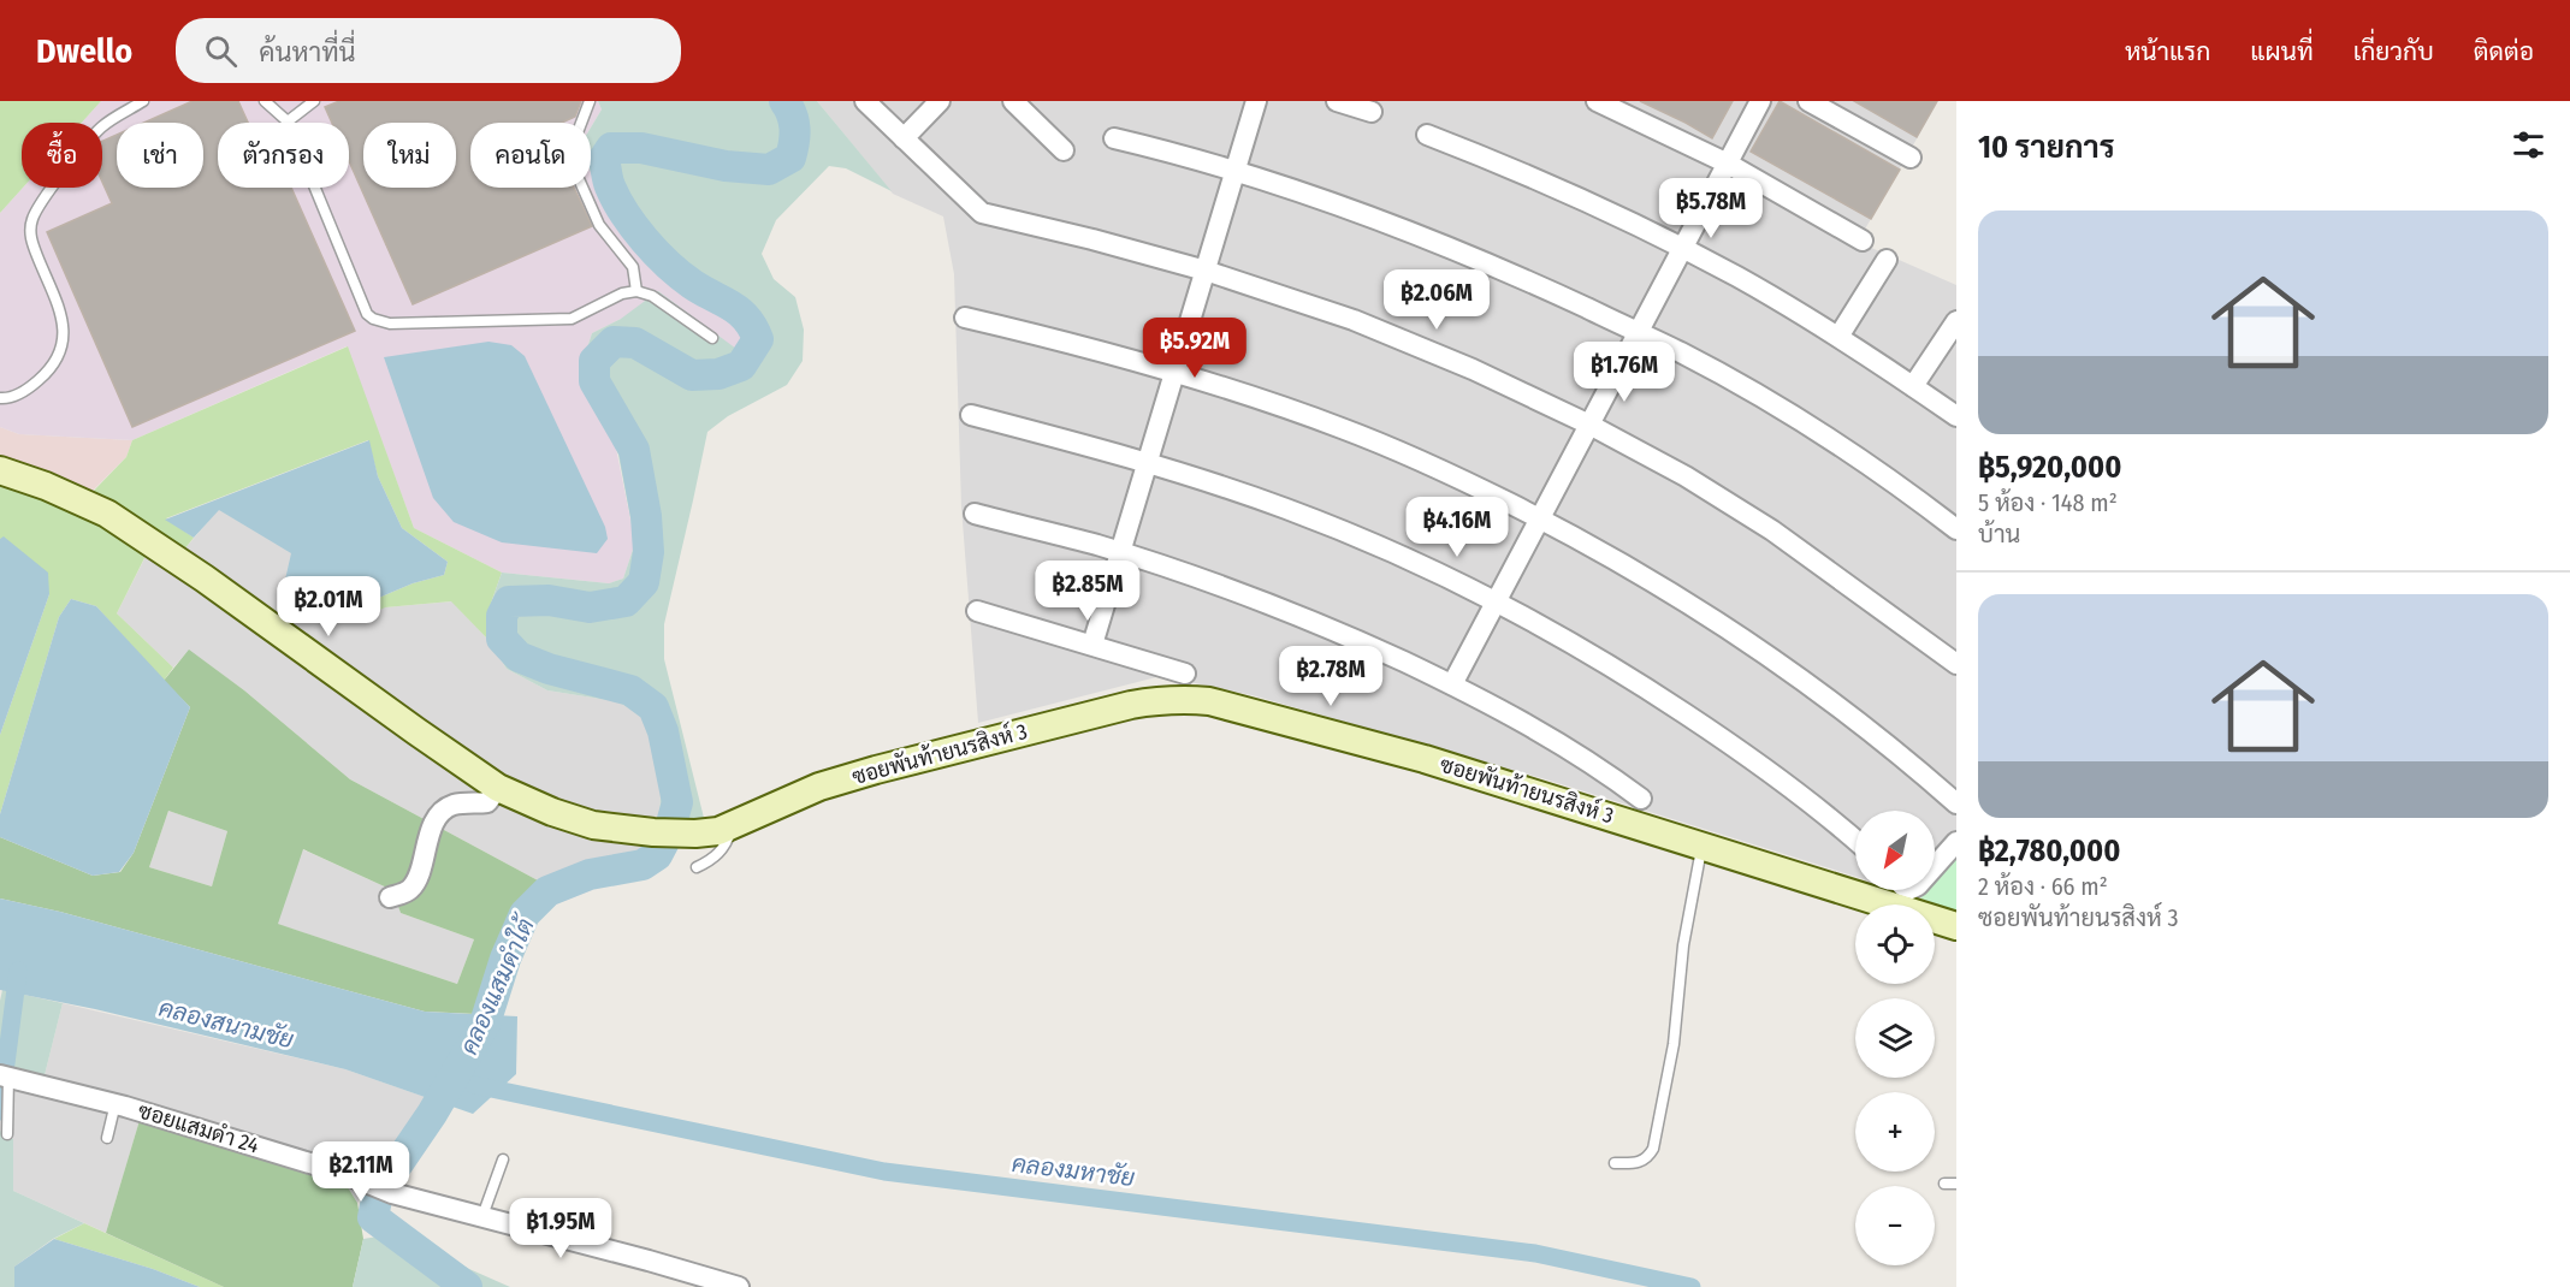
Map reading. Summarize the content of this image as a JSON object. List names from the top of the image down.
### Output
{
  "streets": {
    "street": ["ซอยพันท้ายนรสิงห์ 3", "ซอยแสมดำ 24"]
  },
  "water": ["คลองแสมดำใต้", "คลองสนามชัย", "คลองมหาชัย"],
  "north": "bottom left",
  "page": {
    "header": "Dwello",
    "search": "ค้นหาที่นี่",
    "nav": [
      "หน้าแรก",
      "แผนที่",
      "เกี่ยวกับ",
      "ติดต่อ"
    ],
    "heading": "10 รายการ",
    "chip": [
      "ซื้อ",
      "เช่า",
      "ตัวกรอง",
      "ใหม่",
      "คอนโด"
    ],
    "price": [
      "฿5.78M",
      "฿2.06M",
      "฿5.92M",
      "฿1.76M",
      "฿4.16M",
      "฿2.85M",
      "฿2.01M",
      "฿2.78M",
      "฿2.11M",
      "฿1.95M"
    ],
    "list": [
      {
        "name": "฿5,920,000",
        "note": "5 ห้อง · 148 m² · บ้าน"
      },
      {
        "name": "฿2,780,000",
        "note": "2 ห้อง · 66 m² · ซอยพันท้ายนรสิงห์ 3"
      }
    ],
    "map_buttons": ["+", "−"]
  }
}
